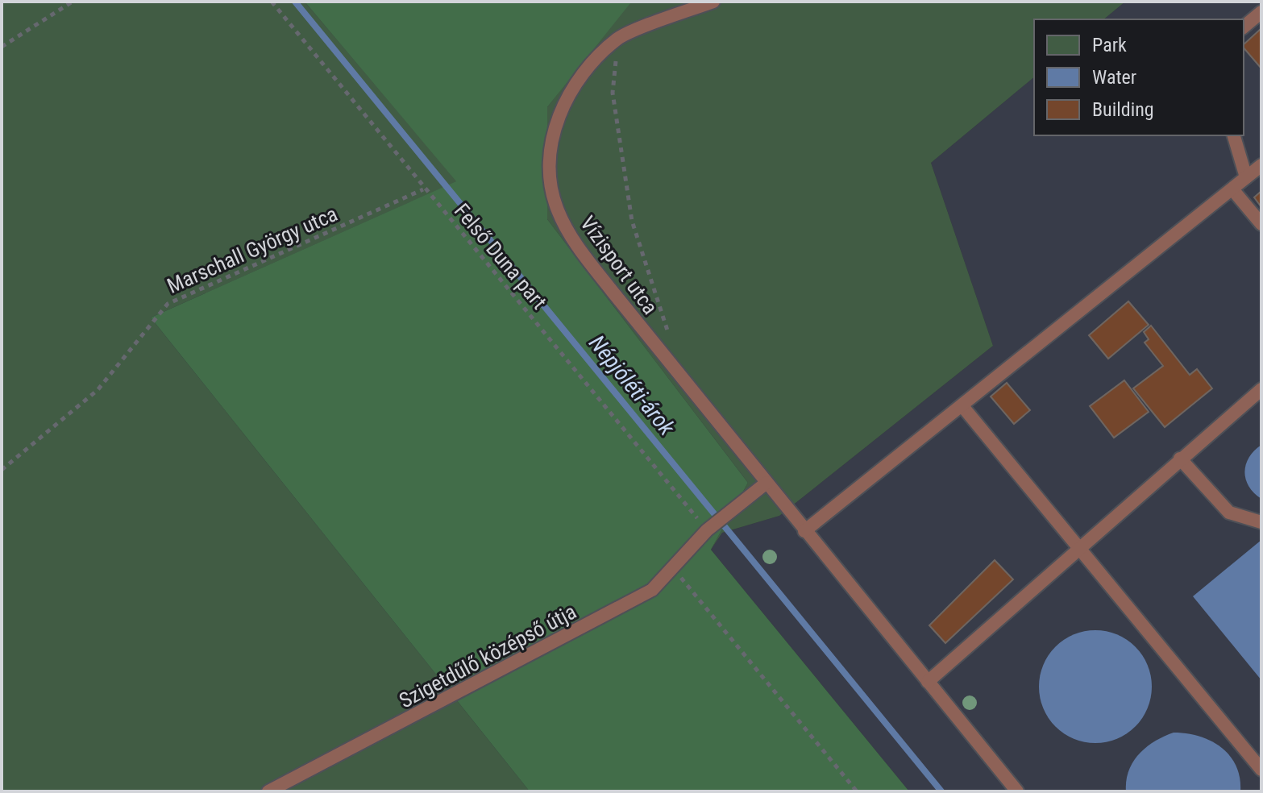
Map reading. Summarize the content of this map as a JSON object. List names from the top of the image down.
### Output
{
  "streets": {
    "lane": ["Vízisport utca", "Szigetdűlő középső útja"],
    "path": ["Marschall György utca", "Felső Duna part"]
  },
  "crossings": [
    ["Marschall György utca", "Felső Duna part"],
    ["Felső Duna part", "Szigetdűlő középső útja"],
    ["Vízisport utca", "Szigetdűlő középső útja"]
  ],
  "water": ["Népjóléti-árok"],
  "legend": ["Park", "Water", "Building"]
}
